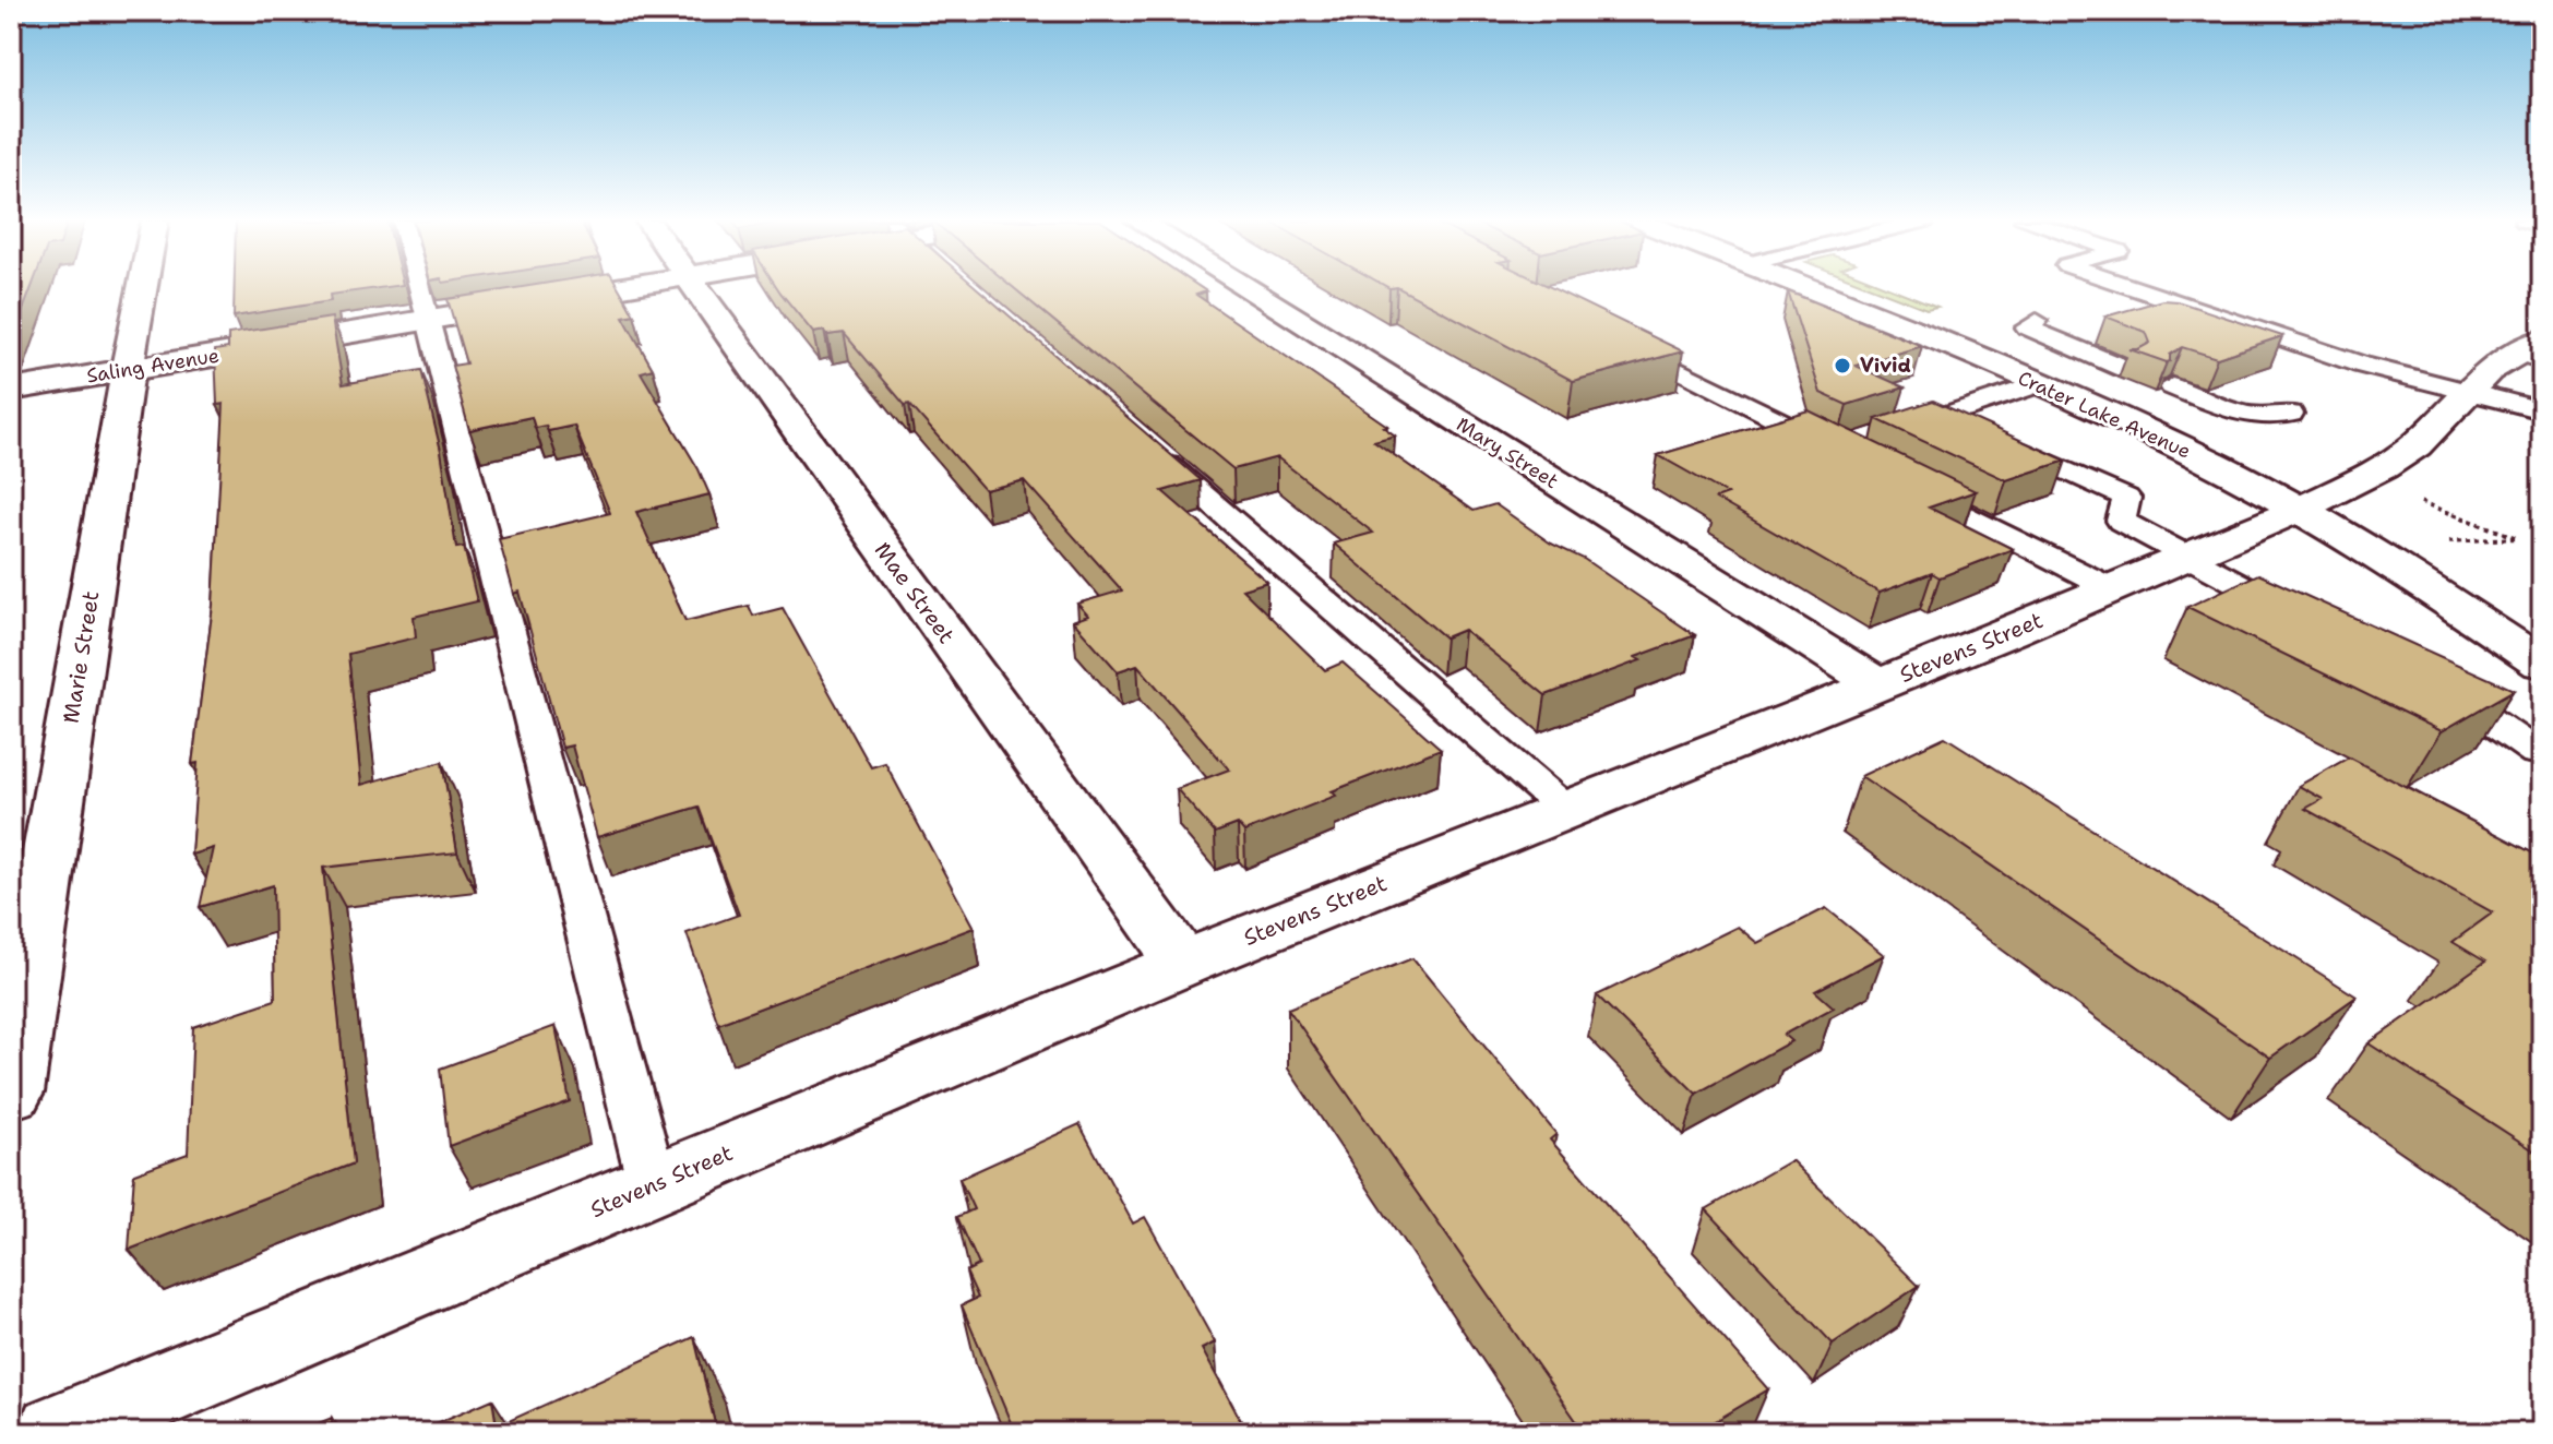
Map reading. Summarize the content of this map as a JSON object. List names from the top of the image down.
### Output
{
  "streets": {
    "street": [
      "Saling Avenue",
      "Crater Lake Avenue",
      "Mary Street",
      "Mae Street",
      "Stevens Street",
      "Marie Street"
    ]
  },
  "crossings": [
    ["Saling Avenue", "Marie Street"],
    ["Crater Lake Avenue", "Stevens Street"],
    ["Mary Street", "Stevens Street"],
    ["Mae Street", "Stevens Street"]
  ],
  "places": ["Vivid"]
}
